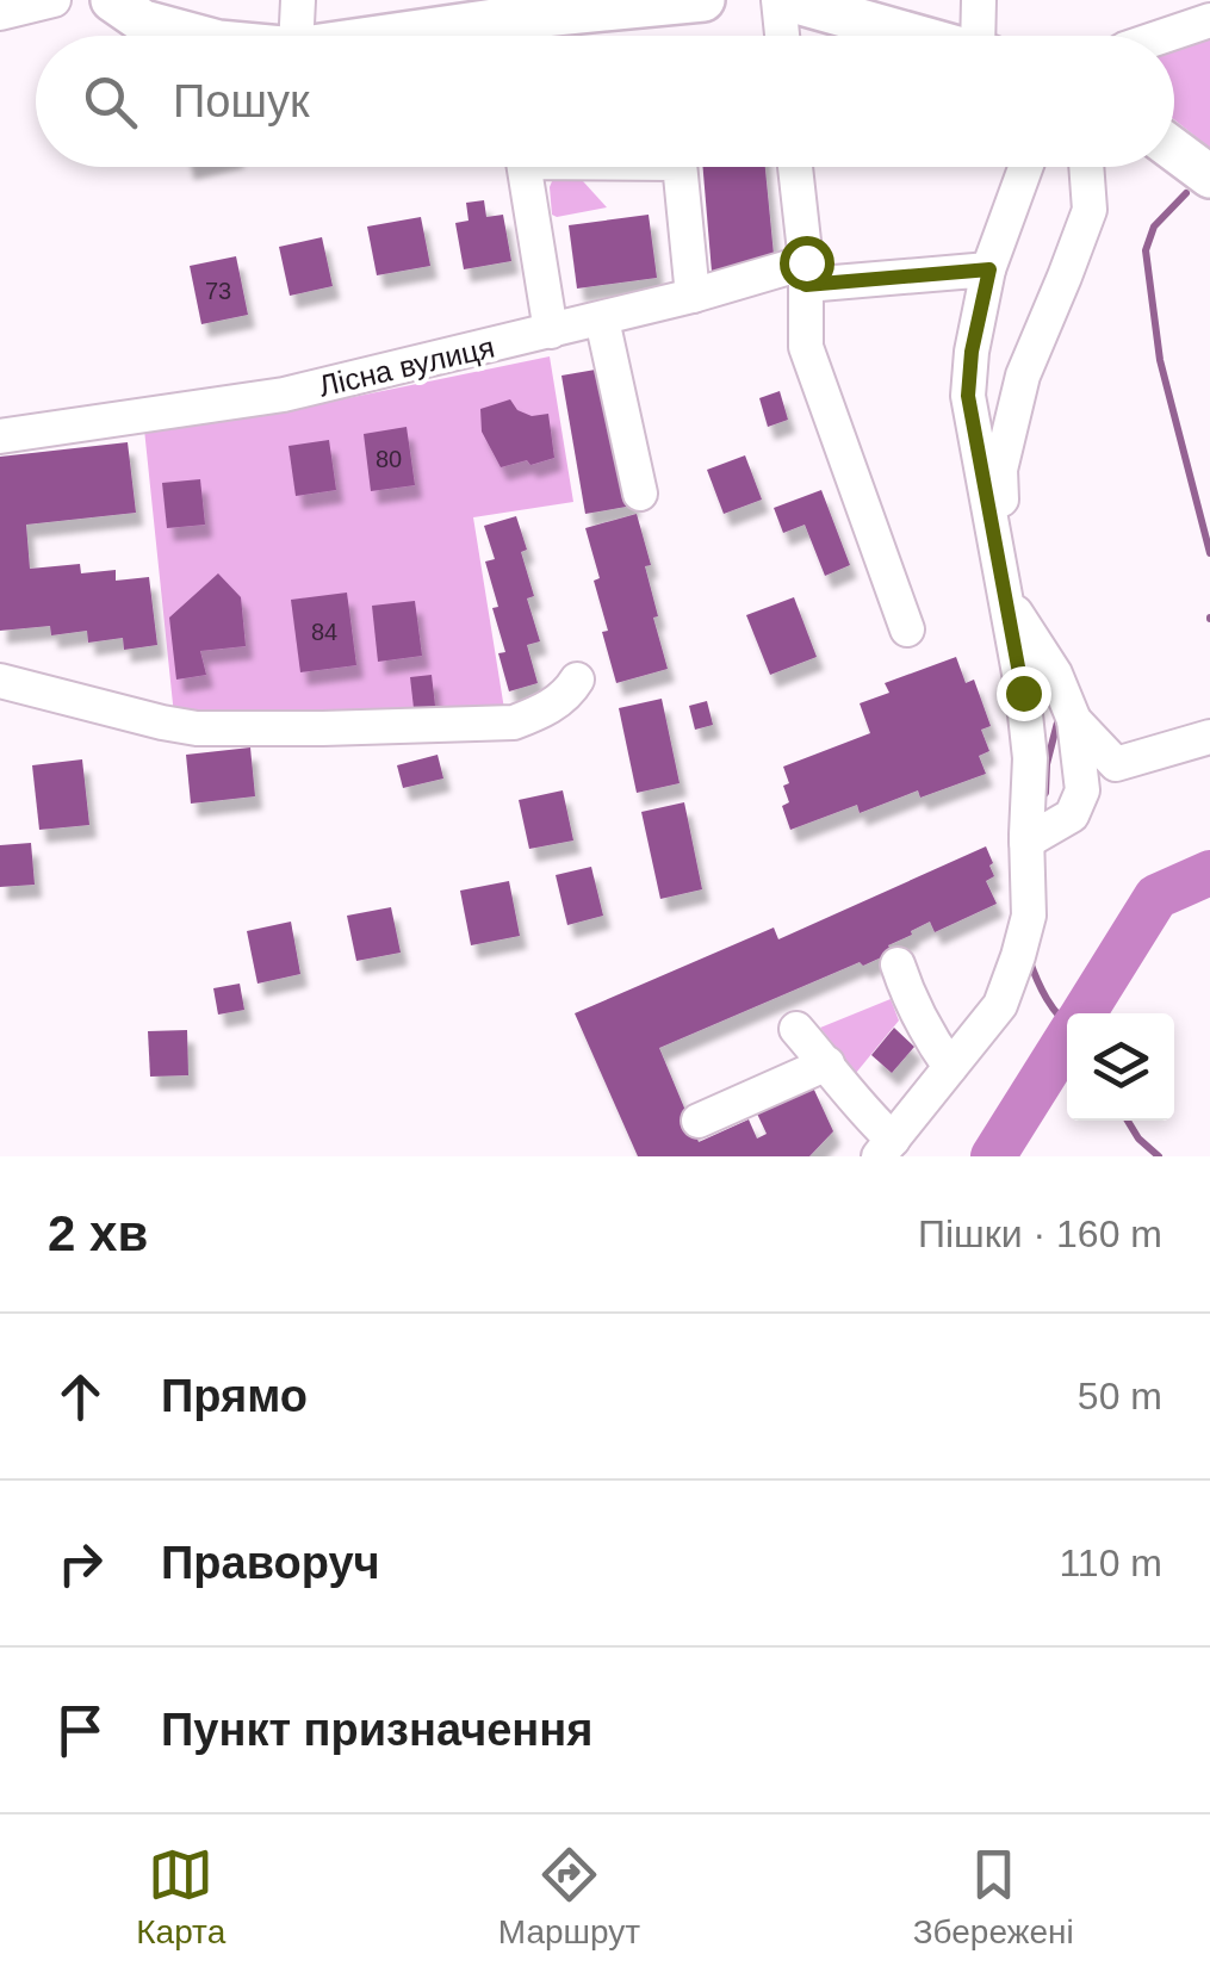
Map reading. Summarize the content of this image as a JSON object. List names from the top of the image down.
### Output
{
  "streets": {
    "street": ["Лісна вулиця"]
  },
  "house_numbers": ["73", "80", "84"],
  "page": {
    "search": "Пошук",
    "heading": ["2 хв", "Пішки · 160 m"],
    "list": [
      ["Прямо", "50 m"],
      ["Праворуч", "110 m"],
      "Пункт призначення"
    ],
    "nav": ["Карта", "Маршрут", "Збережені"]
  }
}
